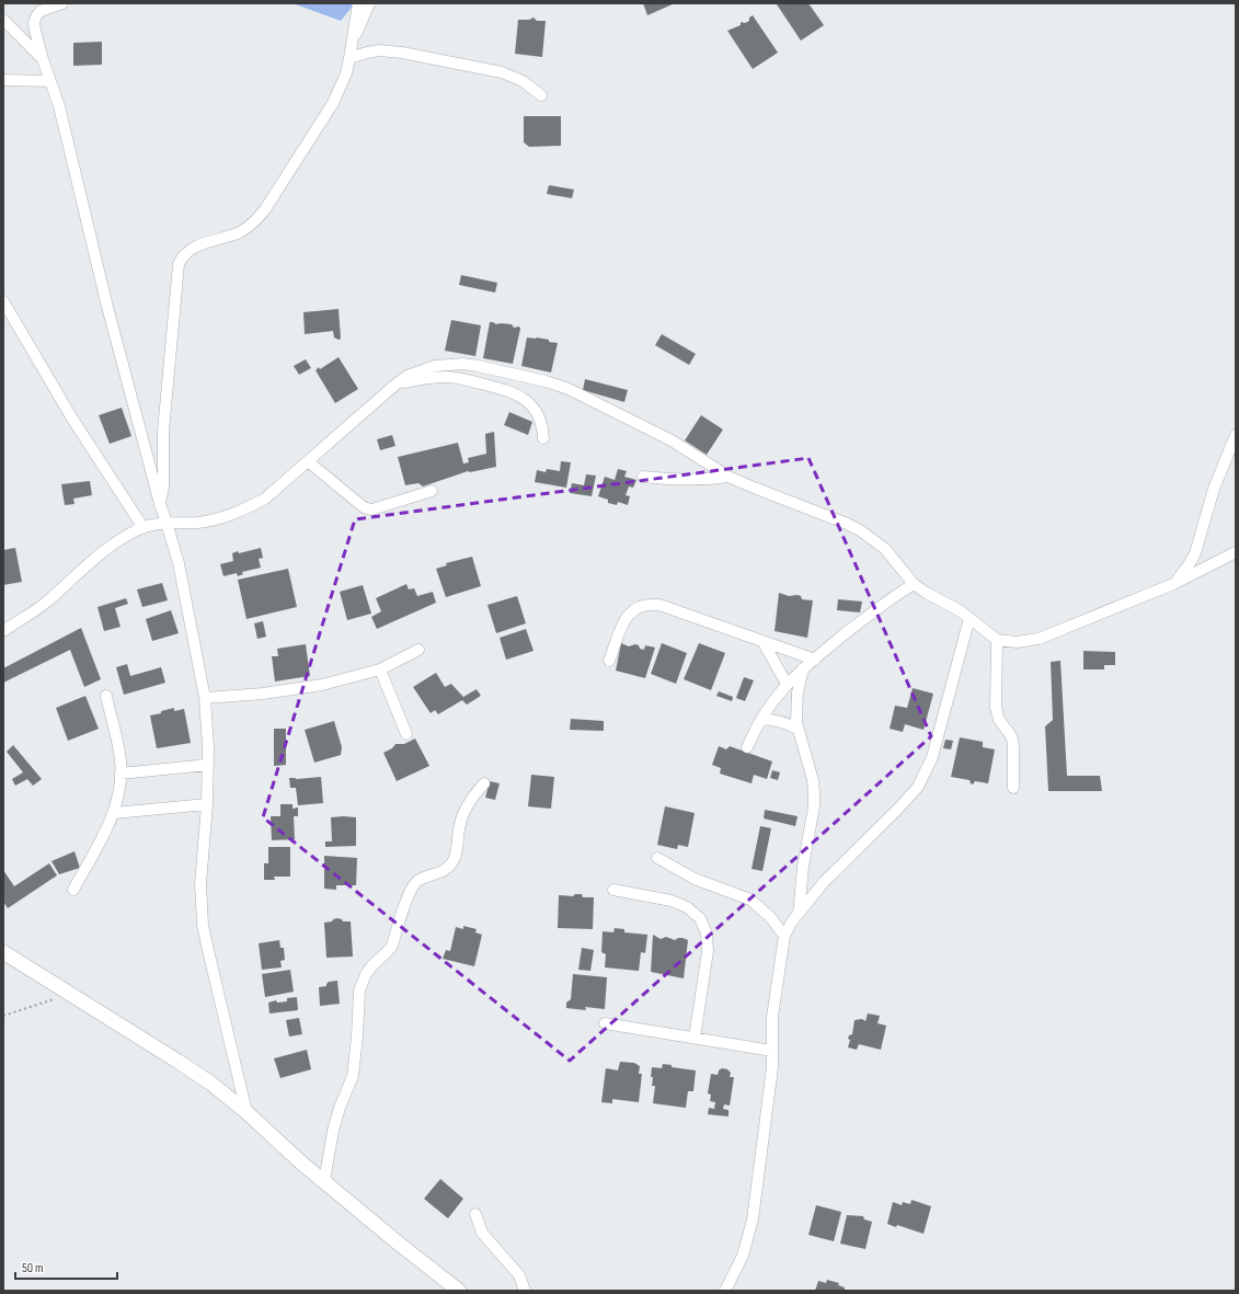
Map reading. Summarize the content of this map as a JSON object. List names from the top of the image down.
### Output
{
  "scale_bar": "50 m"
}
